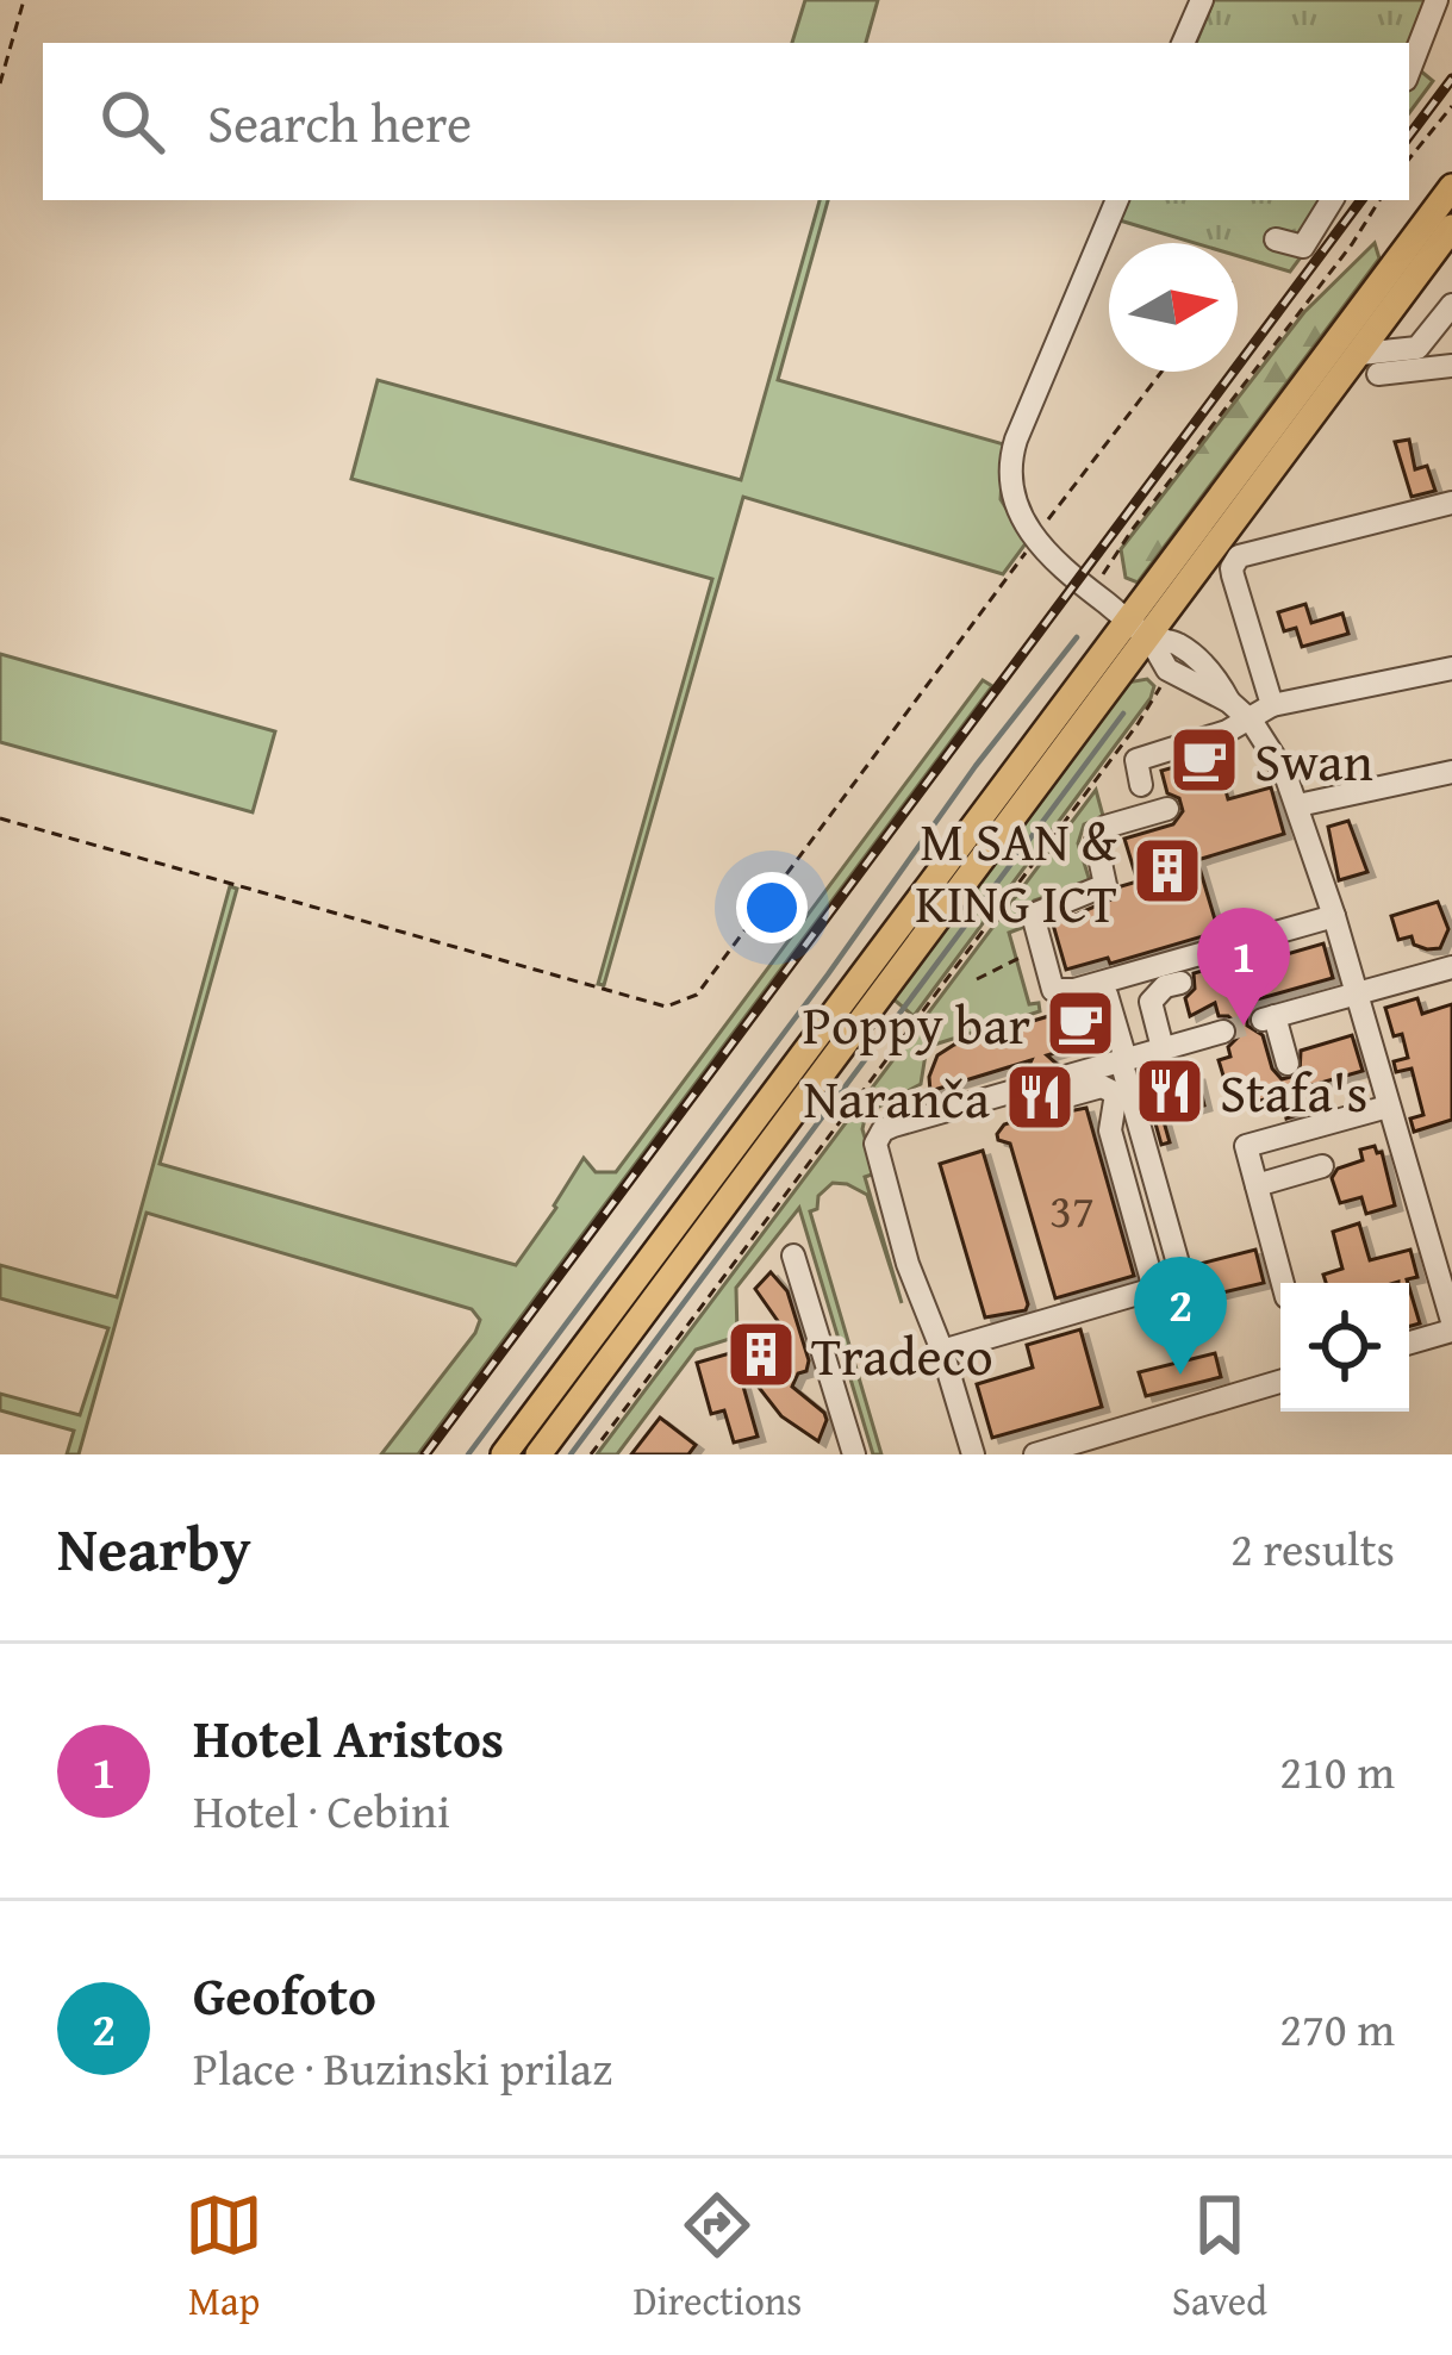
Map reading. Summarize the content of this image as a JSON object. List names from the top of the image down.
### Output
{
  "places": {
    "cafe": ["Swan", "Poppy bar"],
    "building": ["M SAN & KING ICT", "Tradeco"],
    "restaurant": ["Stafa's", "Naranča"]
  },
  "house_numbers": ["37"],
  "north": "right",
  "page": {
    "search": "Search here",
    "pins": ["1", "2"],
    "heading": ["Nearby", "2 results"],
    "list": [
      {
        "mark": "1",
        "name": "Hotel Aristos",
        "note": "Hotel · Cebini",
        "value": "210 m"
      },
      {
        "mark": "2",
        "name": "Geofoto",
        "note": "Place · Buzinski prilaz",
        "value": "270 m"
      }
    ],
    "nav": ["Map", "Directions", "Saved"]
  }
}
